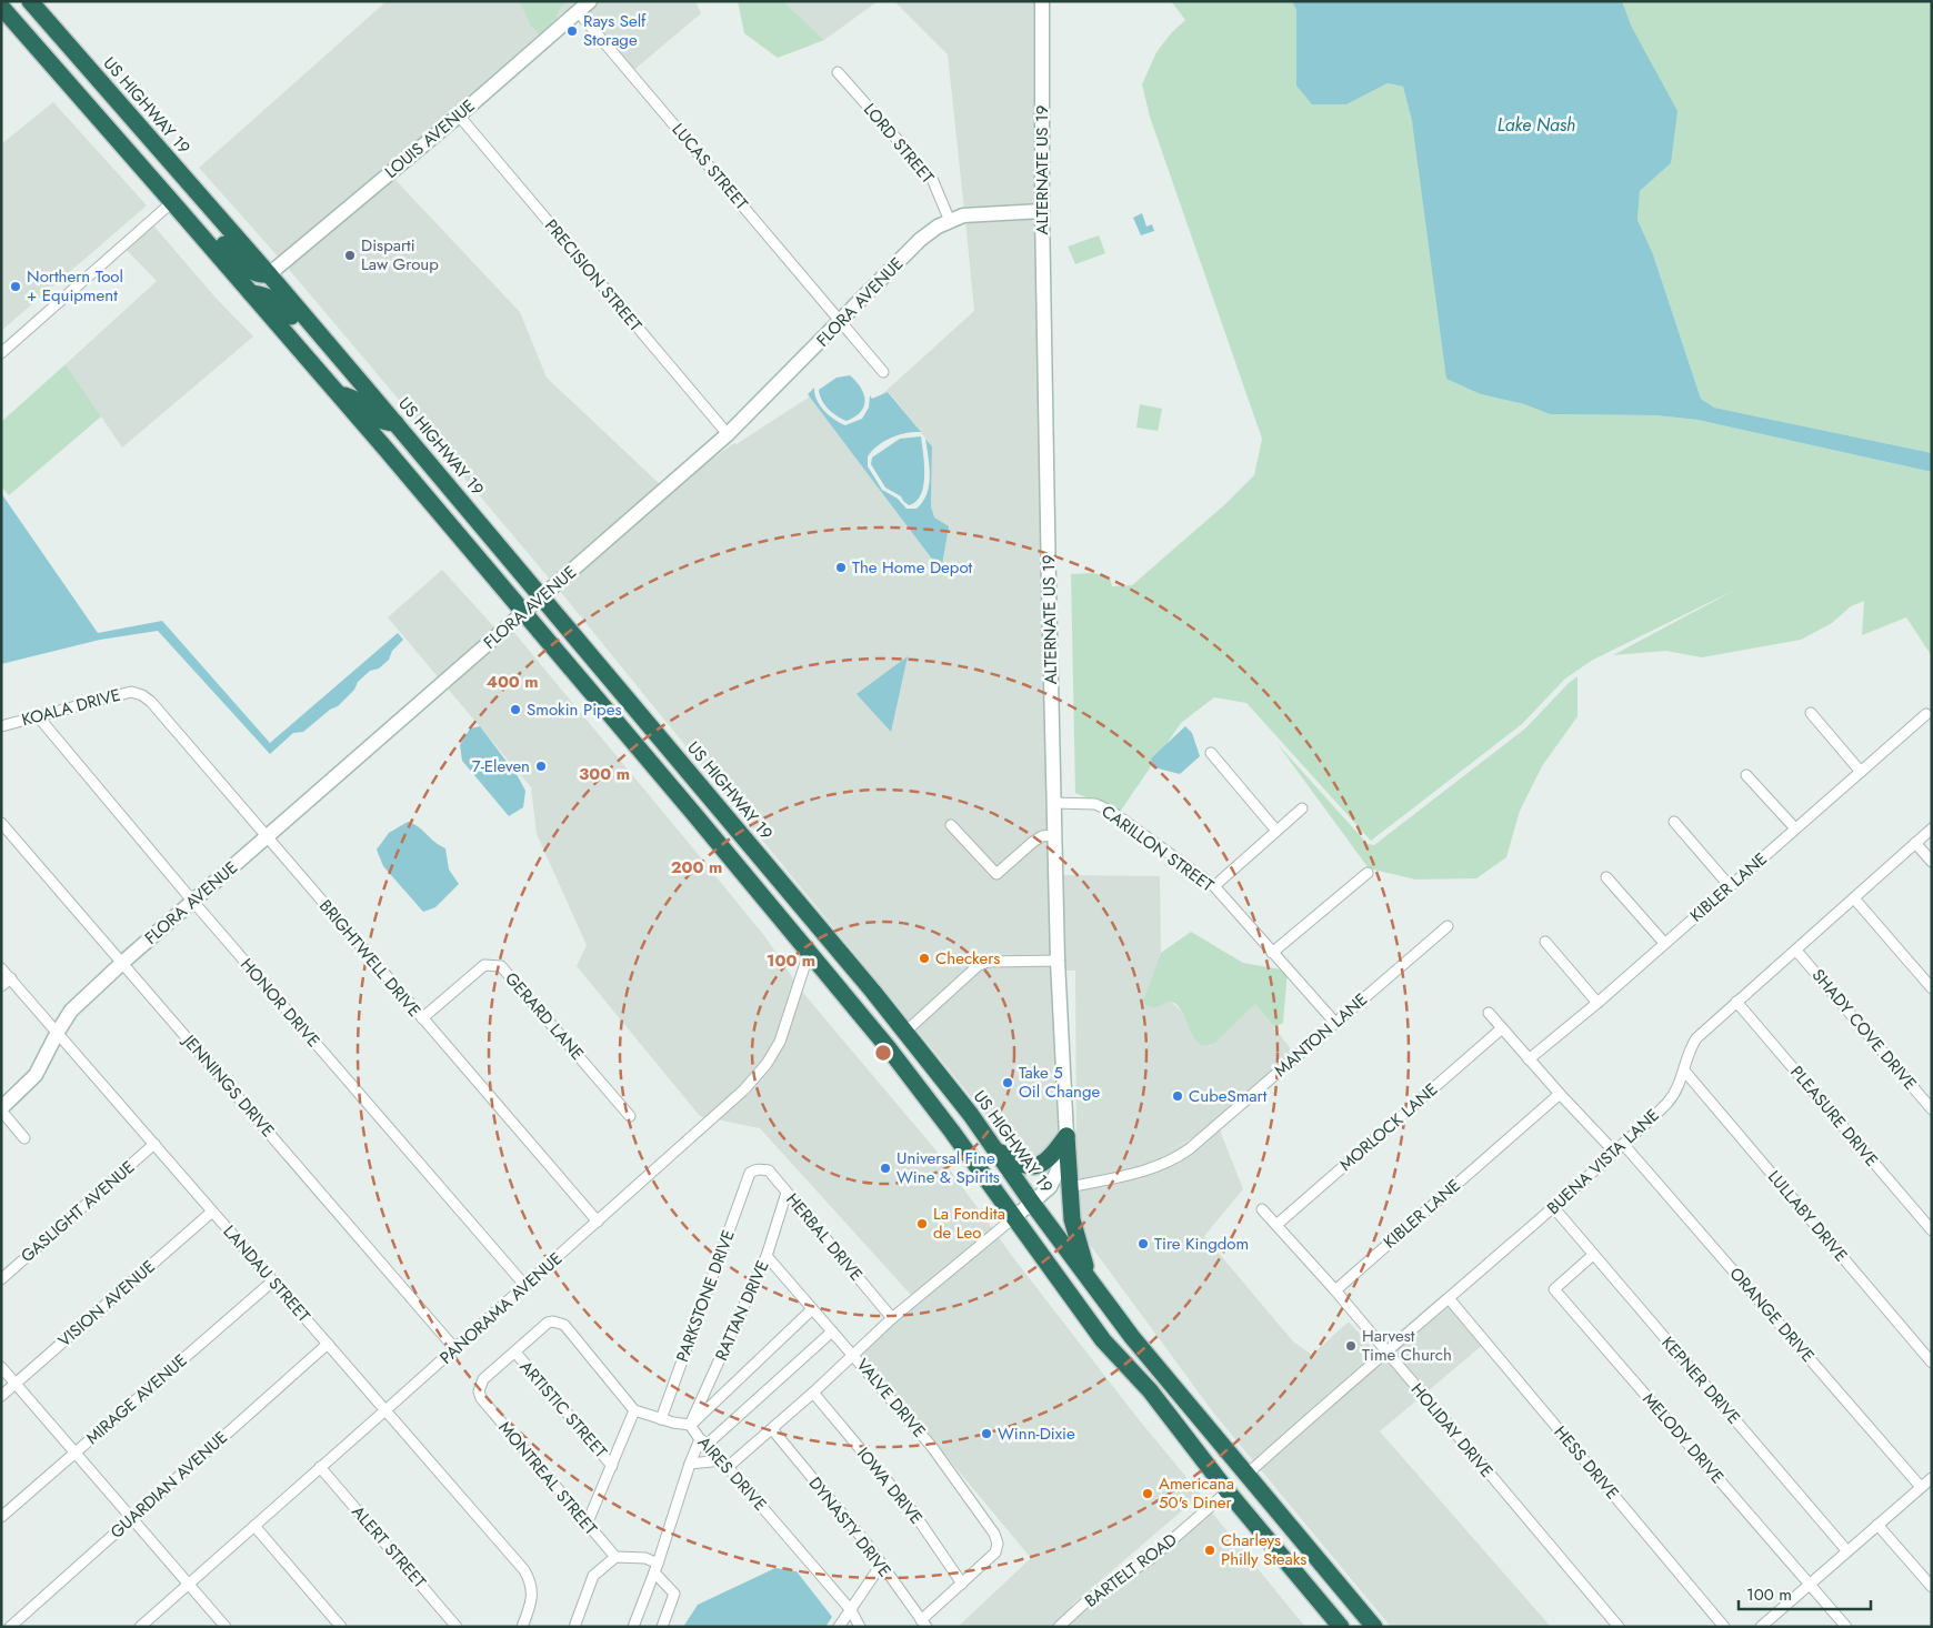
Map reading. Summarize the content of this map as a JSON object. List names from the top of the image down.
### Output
{
  "streets": {
    "highway": ["US HIGHWAY 19"],
    "street": [
      "LOUIS AVENUE",
      "LORD STREET",
      "LUCAS STREET",
      "ALTERNATE US 19",
      "PRECISION STREET",
      "FLORA AVENUE",
      "KOALA DRIVE",
      "CARILLON STREET",
      "KIBLER LANE",
      "BRIGHTWELL DRIVE",
      "HONOR DRIVE",
      "GERARD LANE",
      "SHADY COVE DRIVE",
      "MANTON LANE",
      "JENNINGS DRIVE",
      "PLEASURE DRIVE",
      "MORLOCK LANE",
      "BUENA VISTA LANE",
      "GASLIGHT AVENUE",
      "LULLABY DRIVE",
      "HERBAL DRIVE",
      "LANDAU STREET",
      "PARKSTONE DRIVE",
      "VISION AVENUE",
      "PANORAMA AVENUE",
      "RATTAN DRIVE",
      "ORANGE DRIVE",
      "KEPNER DRIVE",
      "VALVE DRIVE",
      "MIRAGE AVENUE",
      "ARTISTIC STREET",
      "HOLIDAY DRIVE",
      "MELODY DRIVE",
      "HESS DRIVE",
      "AIRES DRIVE",
      "MONTREAL STREET",
      "GUARDIAN AVENUE",
      "IOWA DRIVE",
      "DYNASTY DRIVE",
      "ALERT STREET",
      "BARTELT ROAD"
    ]
  },
  "crossings": [
    ["US HIGHWAY 19", "LOUIS AVENUE"],
    ["US HIGHWAY 19", "ALTERNATE US 19"],
    ["US HIGHWAY 19", "FLORA AVENUE"],
    ["US HIGHWAY 19", "BUENA VISTA LANE"],
    ["LOUIS AVENUE", "LUCAS STREET"],
    ["LOUIS AVENUE", "PRECISION STREET"],
    ["LORD STREET", "FLORA AVENUE"],
    ["LUCAS STREET", "FLORA AVENUE"],
    ["ALTERNATE US 19", "FLORA AVENUE"],
    ["ALTERNATE US 19", "CARILLON STREET"],
    ["PRECISION STREET", "FLORA AVENUE"],
    ["FLORA AVENUE", "BRIGHTWELL DRIVE"],
    ["FLORA AVENUE", "HONOR DRIVE"],
    ["FLORA AVENUE", "JENNINGS DRIVE"],
    ["FLORA AVENUE", "LANDAU STREET"],
    ["KOALA DRIVE", "BRIGHTWELL DRIVE"],
    ["KOALA DRIVE", "HONOR DRIVE"],
    ["CARILLON STREET", "MANTON LANE"],
    ["KIBLER LANE", "HOLIDAY DRIVE"],
    ["BRIGHTWELL DRIVE", "GERARD LANE"],
    ["BRIGHTWELL DRIVE", "PANORAMA AVENUE"],
    ["HONOR DRIVE", "PANORAMA AVENUE"],
    ["SHADY COVE DRIVE", "BUENA VISTA LANE"],
    ["JENNINGS DRIVE", "PANORAMA AVENUE"],
    ["PLEASURE DRIVE", "BUENA VISTA LANE"],
    ["MORLOCK LANE", "HOLIDAY DRIVE"],
    ["BUENA VISTA LANE", "LULLABY DRIVE"],
    ["BUENA VISTA LANE", "ORANGE DRIVE"],
    ["BUENA VISTA LANE", "KEPNER DRIVE"],
    ["BUENA VISTA LANE", "HOLIDAY DRIVE"],
    ["BUENA VISTA LANE", "HESS DRIVE"],
    ["GASLIGHT AVENUE", "LANDAU STREET"],
    ["HERBAL DRIVE", "PARKSTONE DRIVE"],
    ["HERBAL DRIVE", "RATTAN DRIVE"],
    ["LANDAU STREET", "VISION AVENUE"],
    ["LANDAU STREET", "PANORAMA AVENUE"],
    ["LANDAU STREET", "MIRAGE AVENUE"],
    ["LANDAU STREET", "GUARDIAN AVENUE"],
    ["PARKSTONE DRIVE", "AIRES DRIVE"],
    ["PANORAMA AVENUE", "ALERT STREET"],
    ["RATTAN DRIVE", "VALVE DRIVE"],
    ["RATTAN DRIVE", "AIRES DRIVE"],
    ["KEPNER DRIVE", "MELODY DRIVE"],
    ["VALVE DRIVE", "IOWA DRIVE"],
    ["ARTISTIC STREET", "MONTREAL STREET"]
  ],
  "water": ["Lake Nash"],
  "places": [
    "Rays Self Storage",
    "Disparti Law Group",
    "Northern Tool + Equipment",
    "The Home Depot",
    "Smokin Pipes",
    "7-Eleven",
    "Checkers",
    "Take 5 Oil Change",
    "CubeSmart",
    "Universal Fine Wine & Spirits",
    "La Fondita de Leo",
    "Tire Kingdom",
    "Harvest Time Church",
    "Winn-Dixie",
    "Americana 50's Diner",
    "Charleys Philly Steaks"
  ],
  "scale_bar": "100 m",
  "rings": [
    "400 m",
    "300 m",
    "200 m",
    "100 m"
  ]
}
